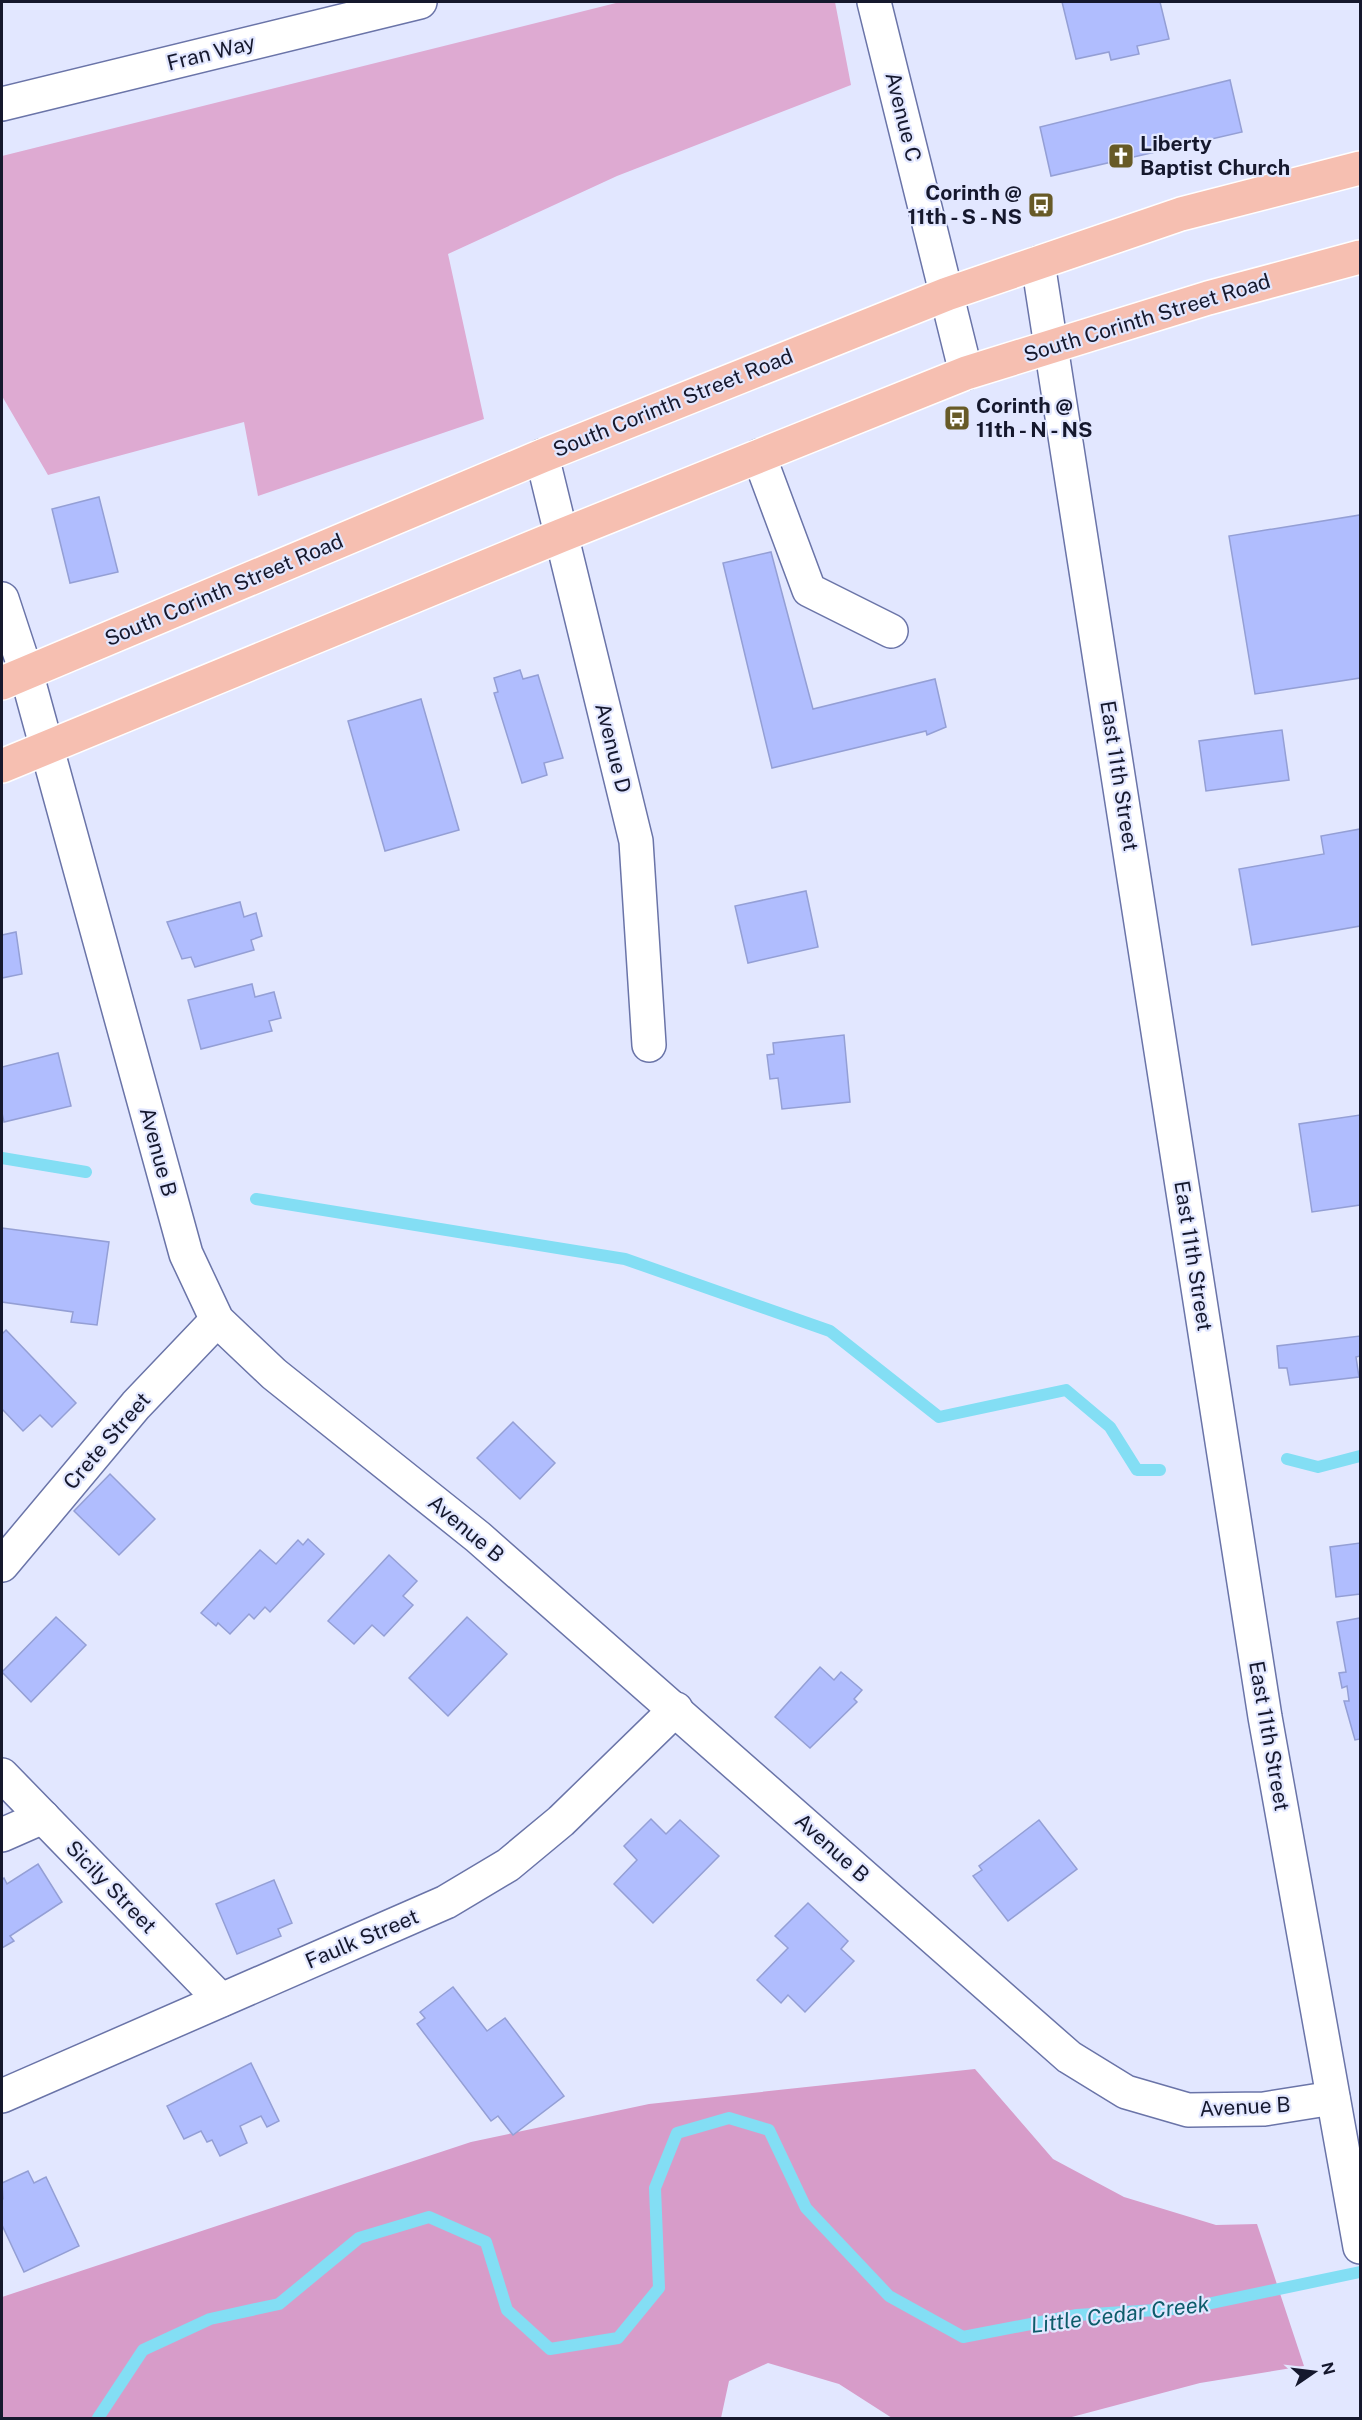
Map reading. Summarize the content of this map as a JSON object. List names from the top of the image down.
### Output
{
  "streets": {
    "main road": ["South Corinth Street Road"],
    "street": [
      "Fran Way",
      "Avenue C",
      "Avenue D",
      "East 11th Street",
      "Avenue B",
      "Crete Street",
      "Sicily Street",
      "Faulk Street"
    ]
  },
  "crossings": [
    ["Avenue C", "South Corinth Street Road"],
    ["South Corinth Street Road", "Avenue D"],
    ["South Corinth Street Road", "East 11th Street"],
    ["South Corinth Street Road", "Avenue B"],
    ["East 11th Street", "Avenue B"],
    ["Avenue B", "Crete Street"],
    ["Avenue B", "Faulk Street"],
    ["Sicily Street", "Faulk Street"]
  ],
  "water": ["Little Cedar Creek"],
  "places": {
    "church": ["Liberty Baptist Church"],
    "bus stop": ["Corinth @ 11th - S - NS", "Corinth @ 11th - N - NS"]
  },
  "north": "right"
}
